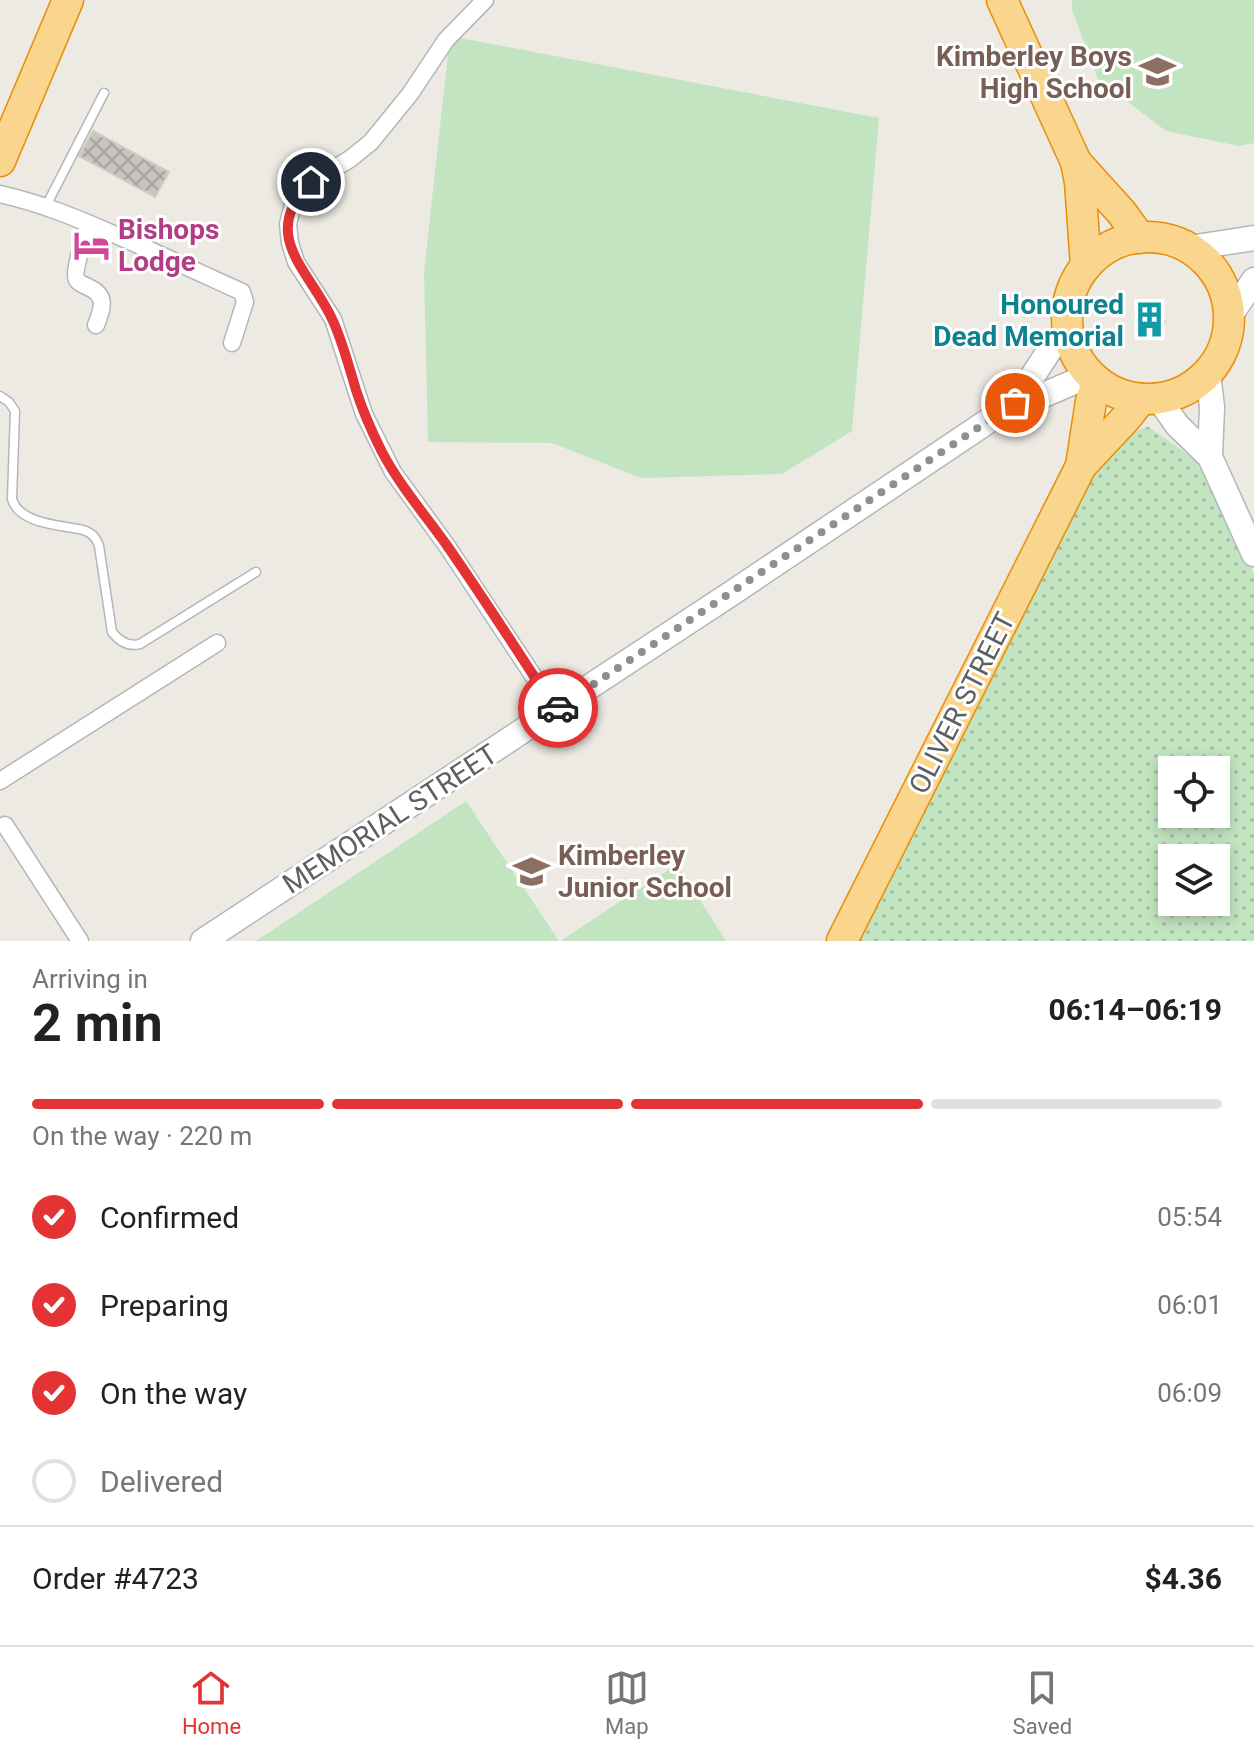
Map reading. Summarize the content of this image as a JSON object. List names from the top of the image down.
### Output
{
  "streets": {
    "highway": ["OLIVER STREET"],
    "street": ["MEMORIAL STREET"]
  },
  "crossings": [
    ["OLIVER STREET", "MEMORIAL STREET"]
  ],
  "places": {
    "school or university": ["Kimberley Boys High School", "Kimberley Junior School"],
    "hotel": ["Bishops Lodge"],
    "building": ["Honoured Dead Memorial"]
  },
  "page": {
    "heading": ["2 min", "Arriving in", "06:14–06:19"],
    "panel": ["Order #4723", "$4.36"],
    "bar": "On the way · 220 m",
    "list": [
      ["Confirmed", "05:54"],
      ["Preparing", "06:01"],
      ["On the way", "06:09"],
      "Delivered"
    ],
    "tabs": ["Home", "Map", "Saved"]
  }
}
